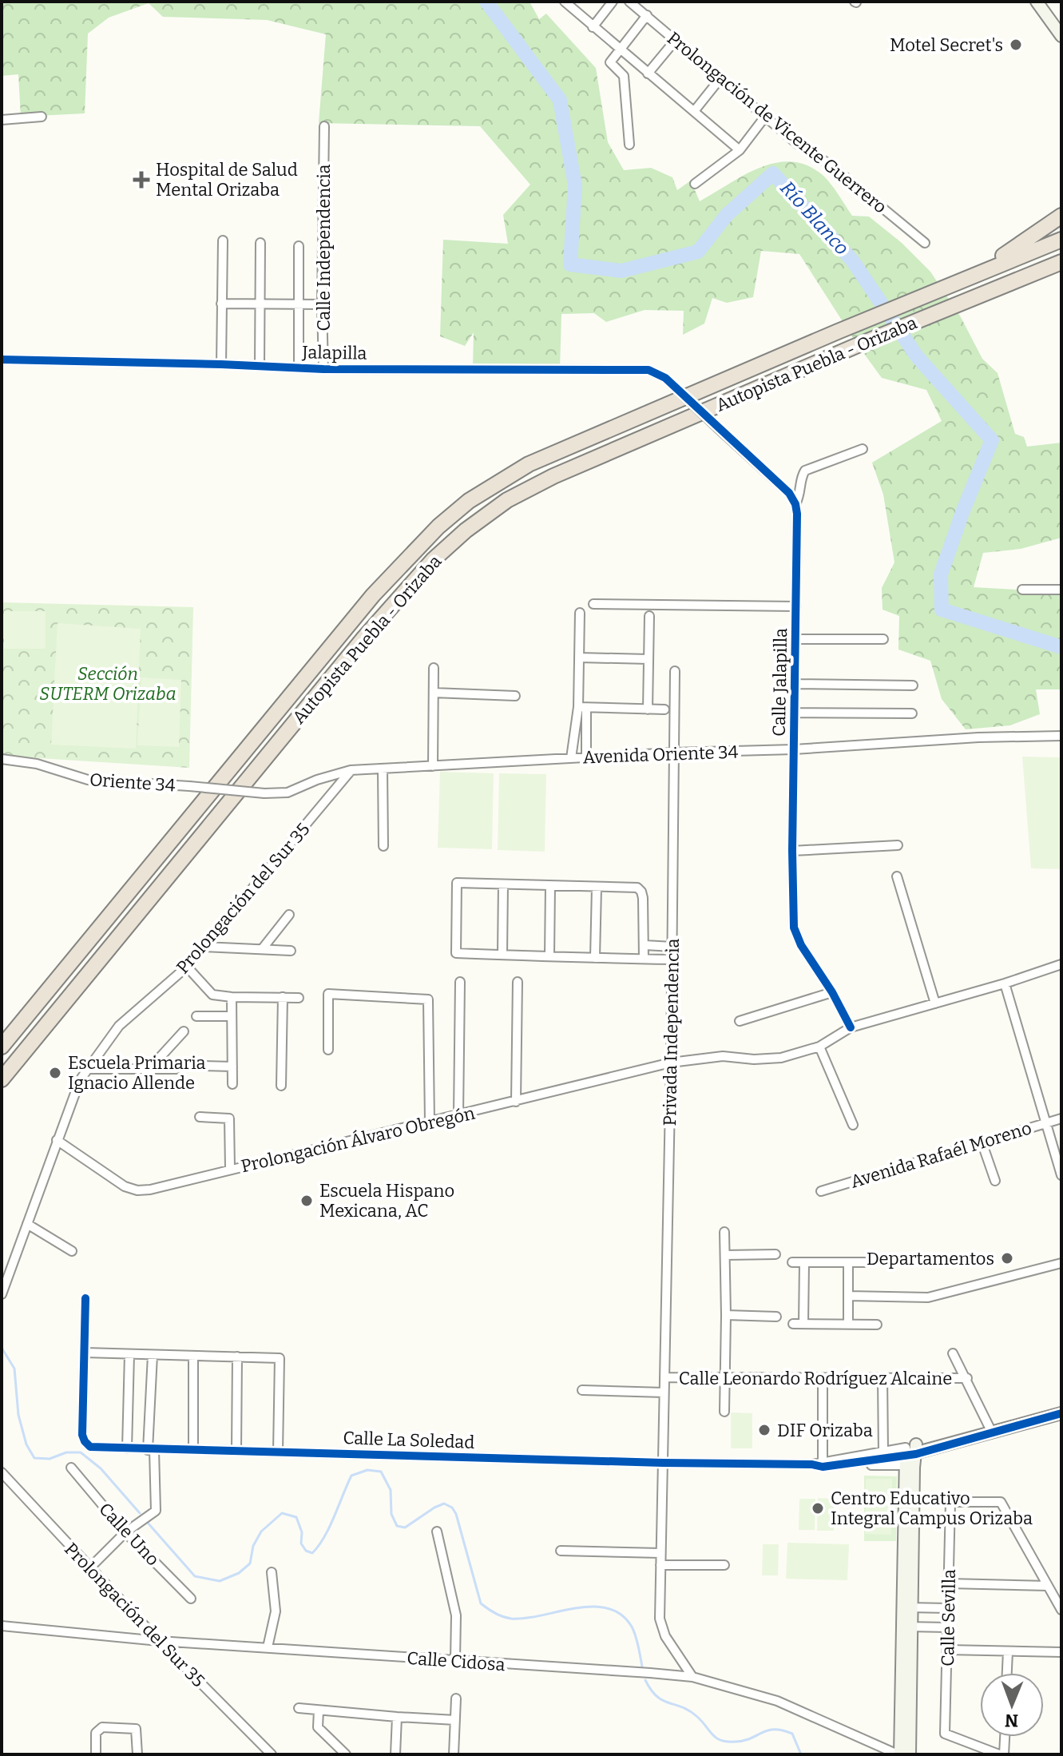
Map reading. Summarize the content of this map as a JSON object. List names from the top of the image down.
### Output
{
  "streets": {
    "highway": ["Autopista Puebla - Orizaba"],
    "street": [
      "Prolongación de Vicente Guerrero",
      "Calle Independencia",
      "Jalapilla",
      "Calle Jalapilla",
      "Avenida Oriente 34",
      "Oriente 34",
      "Prolongación del Sur 35",
      "Privada Independencia",
      "Prolongación Álvaro Obregón",
      "Avenida Rafaél Moreno",
      "Calle Leonardo Rodríguez Alcaine",
      "Calle La Soledad",
      "Calle Uno",
      "Calle Sevilla",
      "Calle Cidosa"
    ]
  },
  "crossings": [
    ["Calle Independencia", "Jalapilla"],
    ["Jalapilla", "Calle Jalapilla"],
    ["Calle Jalapilla", "Avenida Oriente 34"],
    ["Calle Jalapilla", "Prolongación Álvaro Obregón"],
    ["Avenida Oriente 34", "Oriente 34"],
    ["Avenida Oriente 34", "Prolongación del Sur 35"],
    ["Avenida Oriente 34", "Privada Independencia"],
    ["Prolongación del Sur 35", "Prolongación Álvaro Obregón"],
    ["Prolongación del Sur 35", "Calle Cidosa"],
    ["Privada Independencia", "Prolongación Álvaro Obregón"],
    ["Privada Independencia", "Calle Leonardo Rodríguez Alcaine"],
    ["Privada Independencia", "Calle La Soledad"],
    ["Privada Independencia", "Calle Cidosa"]
  ],
  "water": ["Río Blanco"],
  "parks": ["Sección SUTERM Orizaba"],
  "places": {
    "other": [
      "Motel Secret's",
      "Escuela Primaria Ignacio Allende",
      "Escuela Hispano Mexicana, AC",
      "Departamentos",
      "DIF Orizaba",
      "Centro Educativo Integral Campus Orizaba"
    ],
    "health": ["Hospital de Salud Mental Orizaba"]
  },
  "north": "bottom"
}
